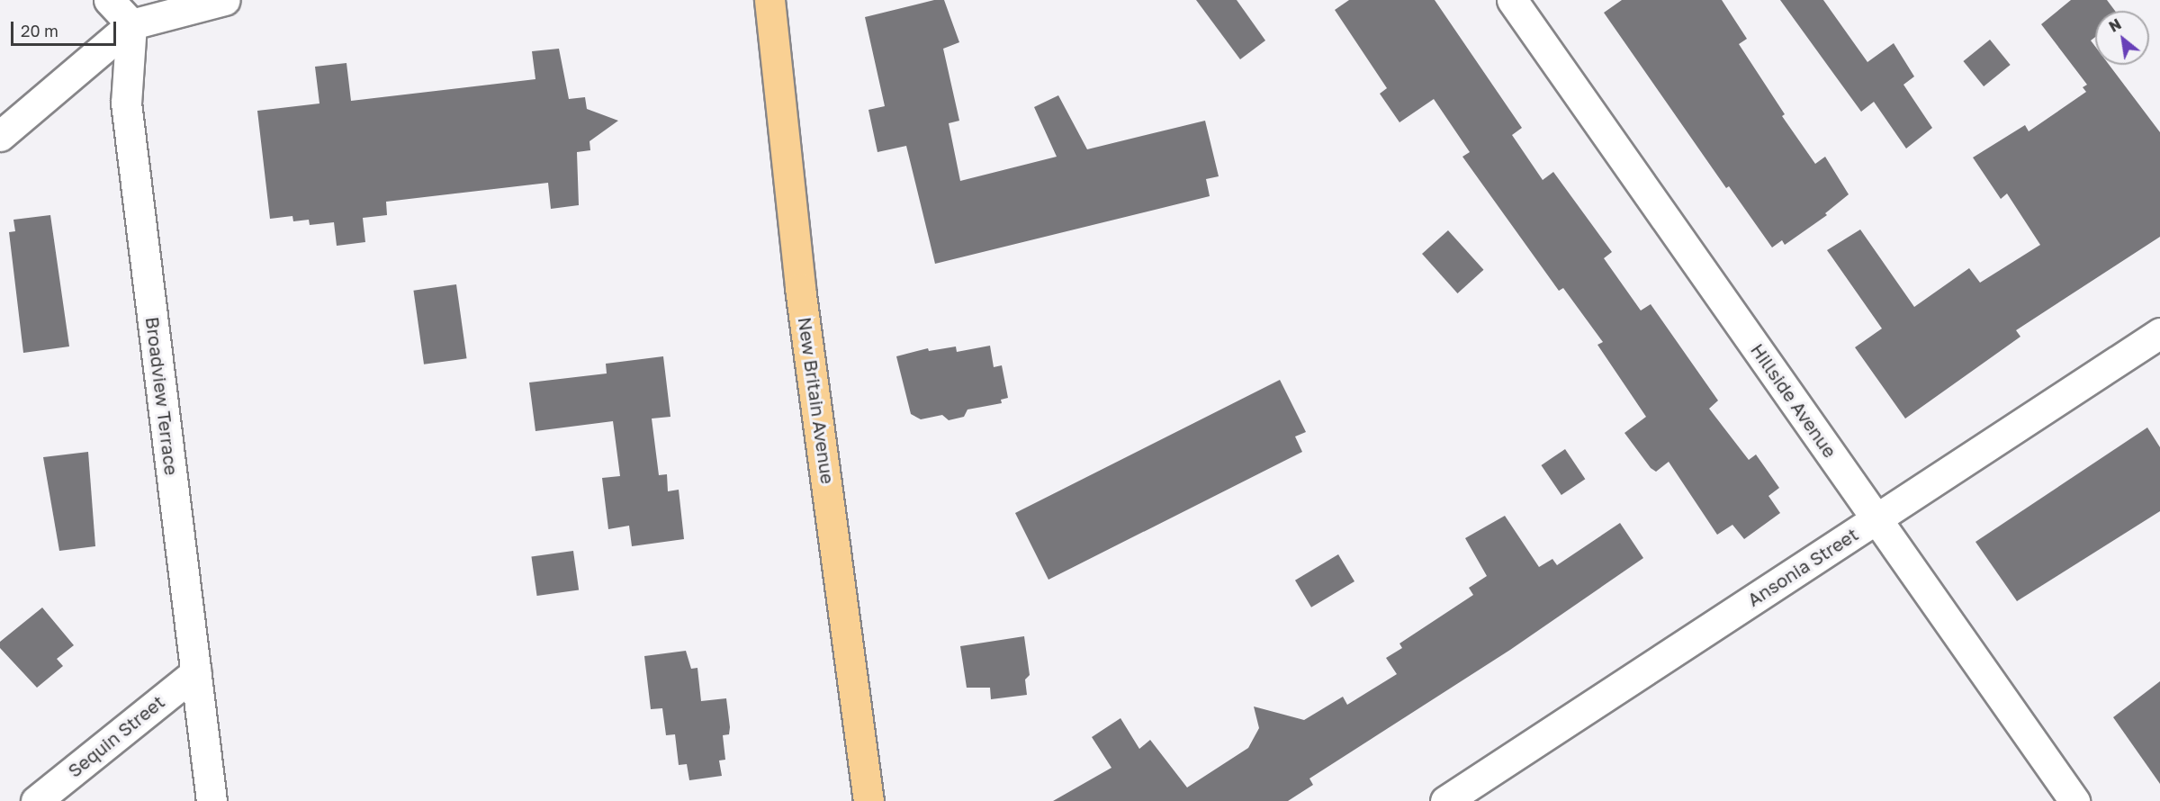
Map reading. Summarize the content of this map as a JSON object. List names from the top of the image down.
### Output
{
  "streets": {
    "main road": ["New Britain Avenue"],
    "street": [
      "Broadview Terrace",
      "Hillside Avenue",
      "Ansonia Street",
      "Sequin Street"
    ]
  },
  "crossings": [
    ["Broadview Terrace", "Sequin Street"],
    ["Hillside Avenue", "Ansonia Street"]
  ],
  "scale_bar": "20 m",
  "north": "top left"
}
